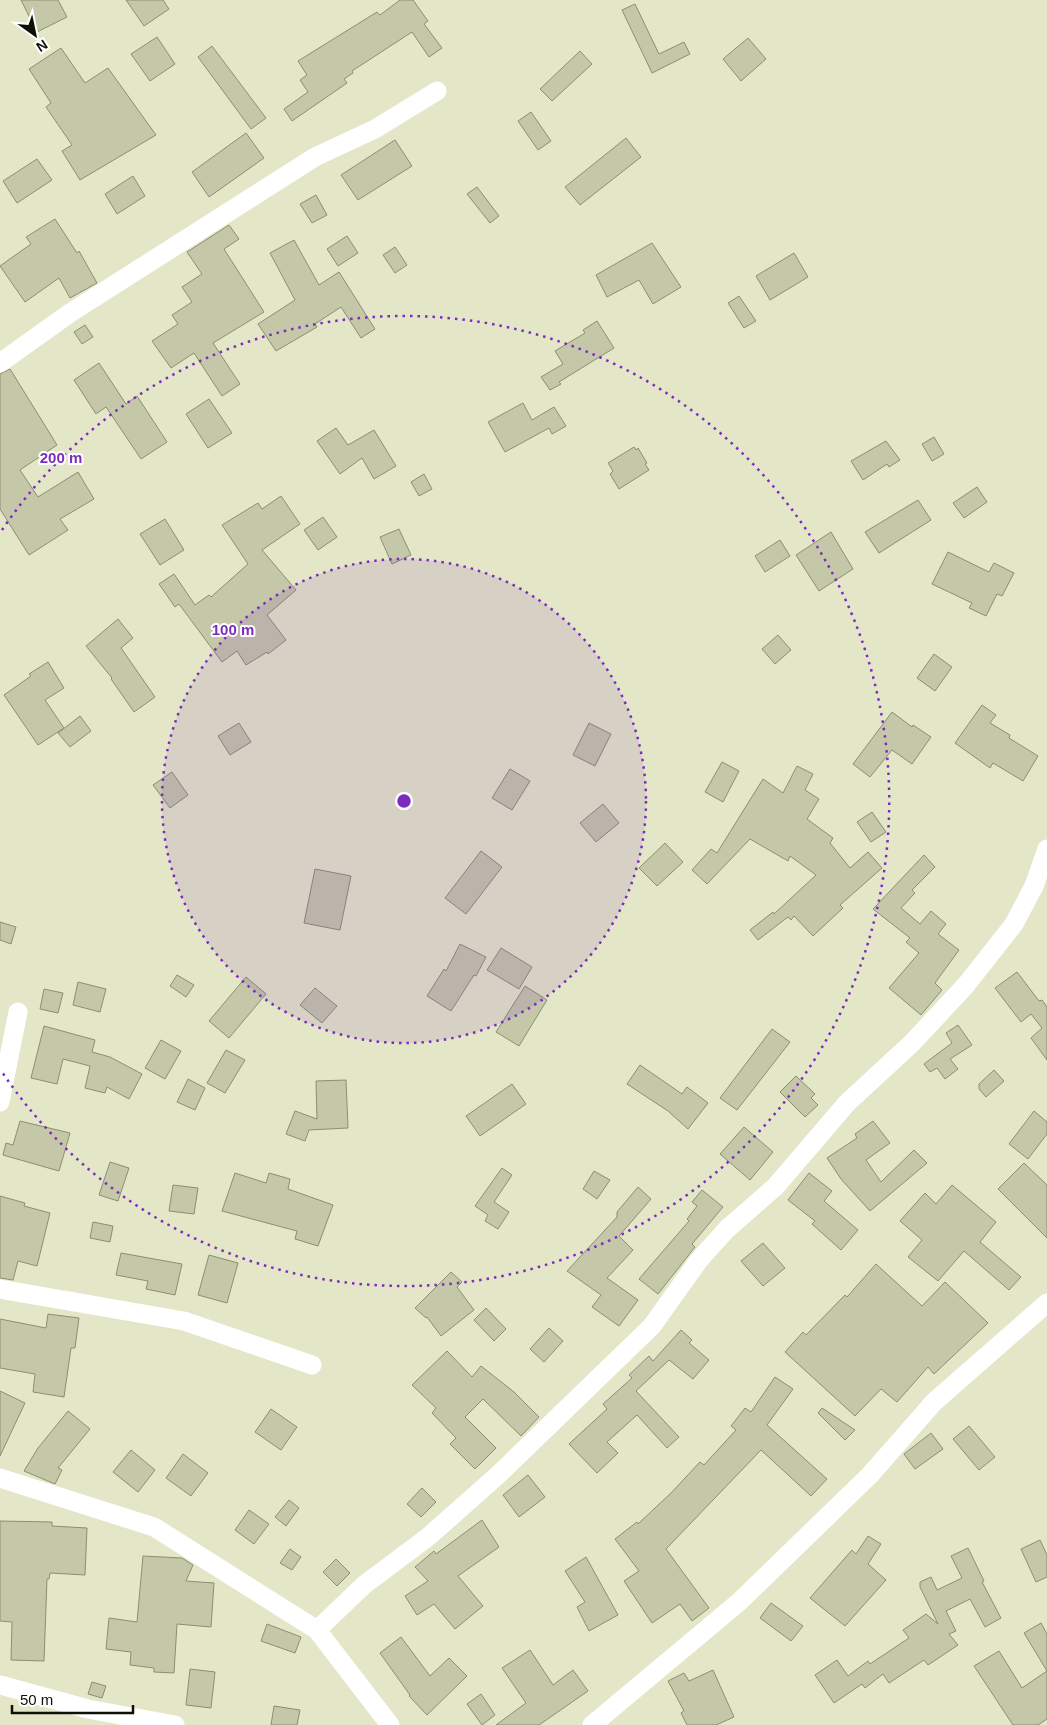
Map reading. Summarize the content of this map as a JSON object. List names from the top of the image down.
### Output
{
  "scale_bar": "50 m",
  "north": "bottom right",
  "rings": ["200 m", "100 m"]
}
